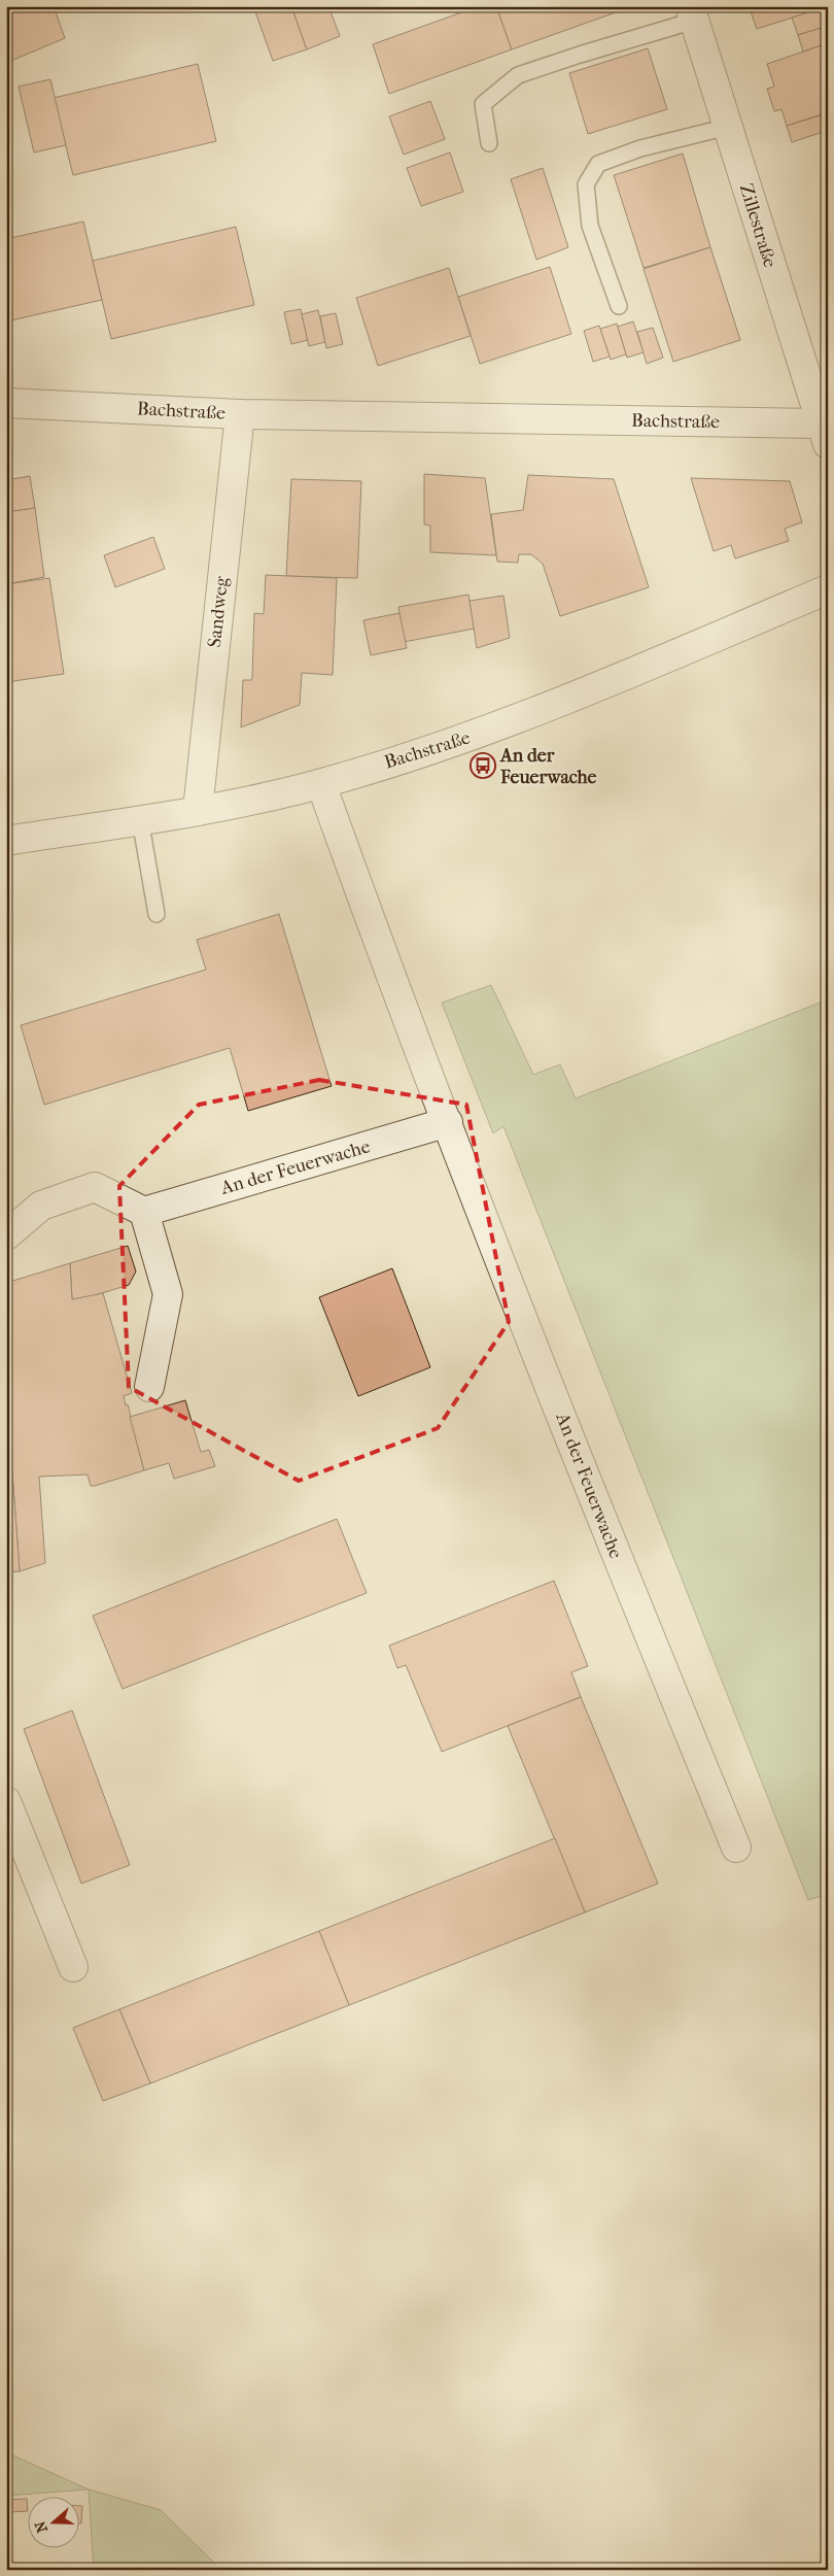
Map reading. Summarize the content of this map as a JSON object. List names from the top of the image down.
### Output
{
  "streets": {
    "street": [
      "Zillestraße",
      "Bachstraße",
      "Sandweg",
      "An der Feuerwache"
    ]
  },
  "crossings": [
    ["Zillestraße", "Bachstraße"],
    ["Bachstraße", "Sandweg"],
    ["Bachstraße", "An der Feuerwache"]
  ],
  "places": {
    "bus stop": ["An der Feuerwache"]
  },
  "north": "left"
}
